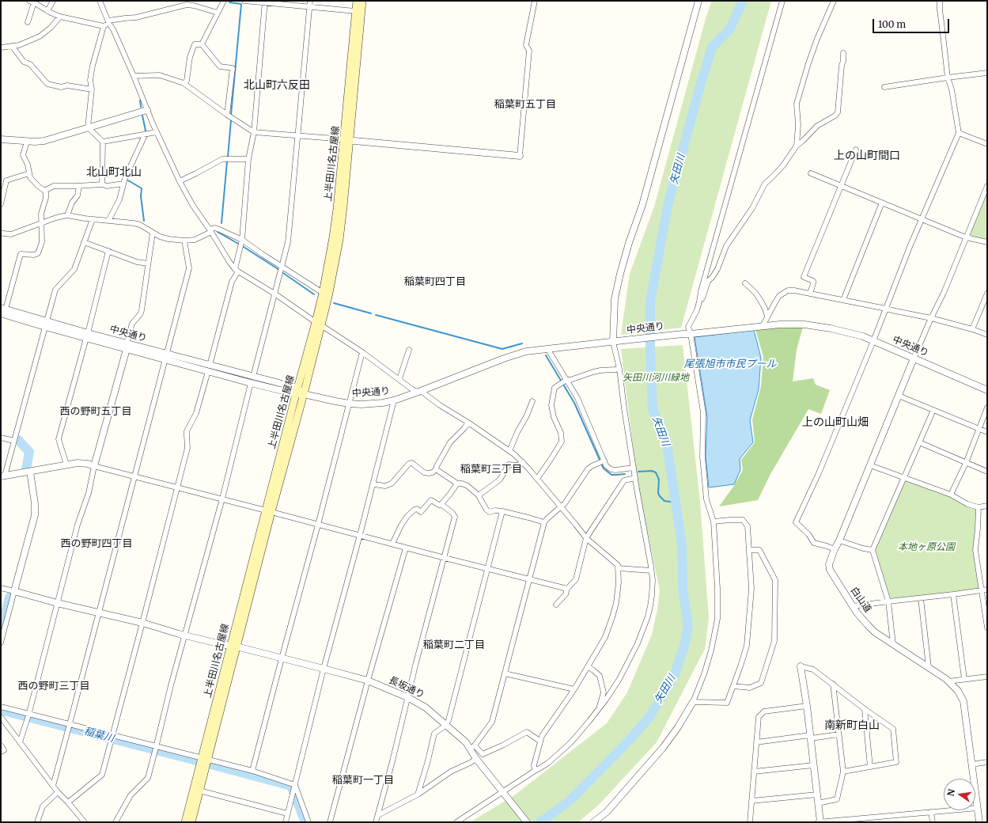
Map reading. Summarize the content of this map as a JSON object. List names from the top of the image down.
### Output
{
  "streets": {
    "main road": ["上半田川名古屋線"],
    "street": ["中央通り", "白山道", "長坂通り"]
  },
  "crossings": [
    ["上半田川名古屋線", "中央通り"],
    ["上半田川名古屋線", "長坂通り"],
    ["中央通り", "白山道"]
  ],
  "districts": [
    "北山町六反田",
    "稲葉町五丁目",
    "上の山町間口",
    "北山町北山",
    "稲葉町四丁目",
    "西の野町五丁目",
    "上の山町山畑",
    "稲葉町三丁目",
    "西の野町四丁目",
    "稲葉町二丁目",
    "西の野町三丁目",
    "南新町白山",
    "稲葉町一丁目"
  ],
  "water": ["矢田川", "尾張旭市市民プール", "稲葉川"],
  "parks": ["矢田川河川緑地", "本地ヶ原公園"],
  "scale_bar": "100 m",
  "north": "left"
}
